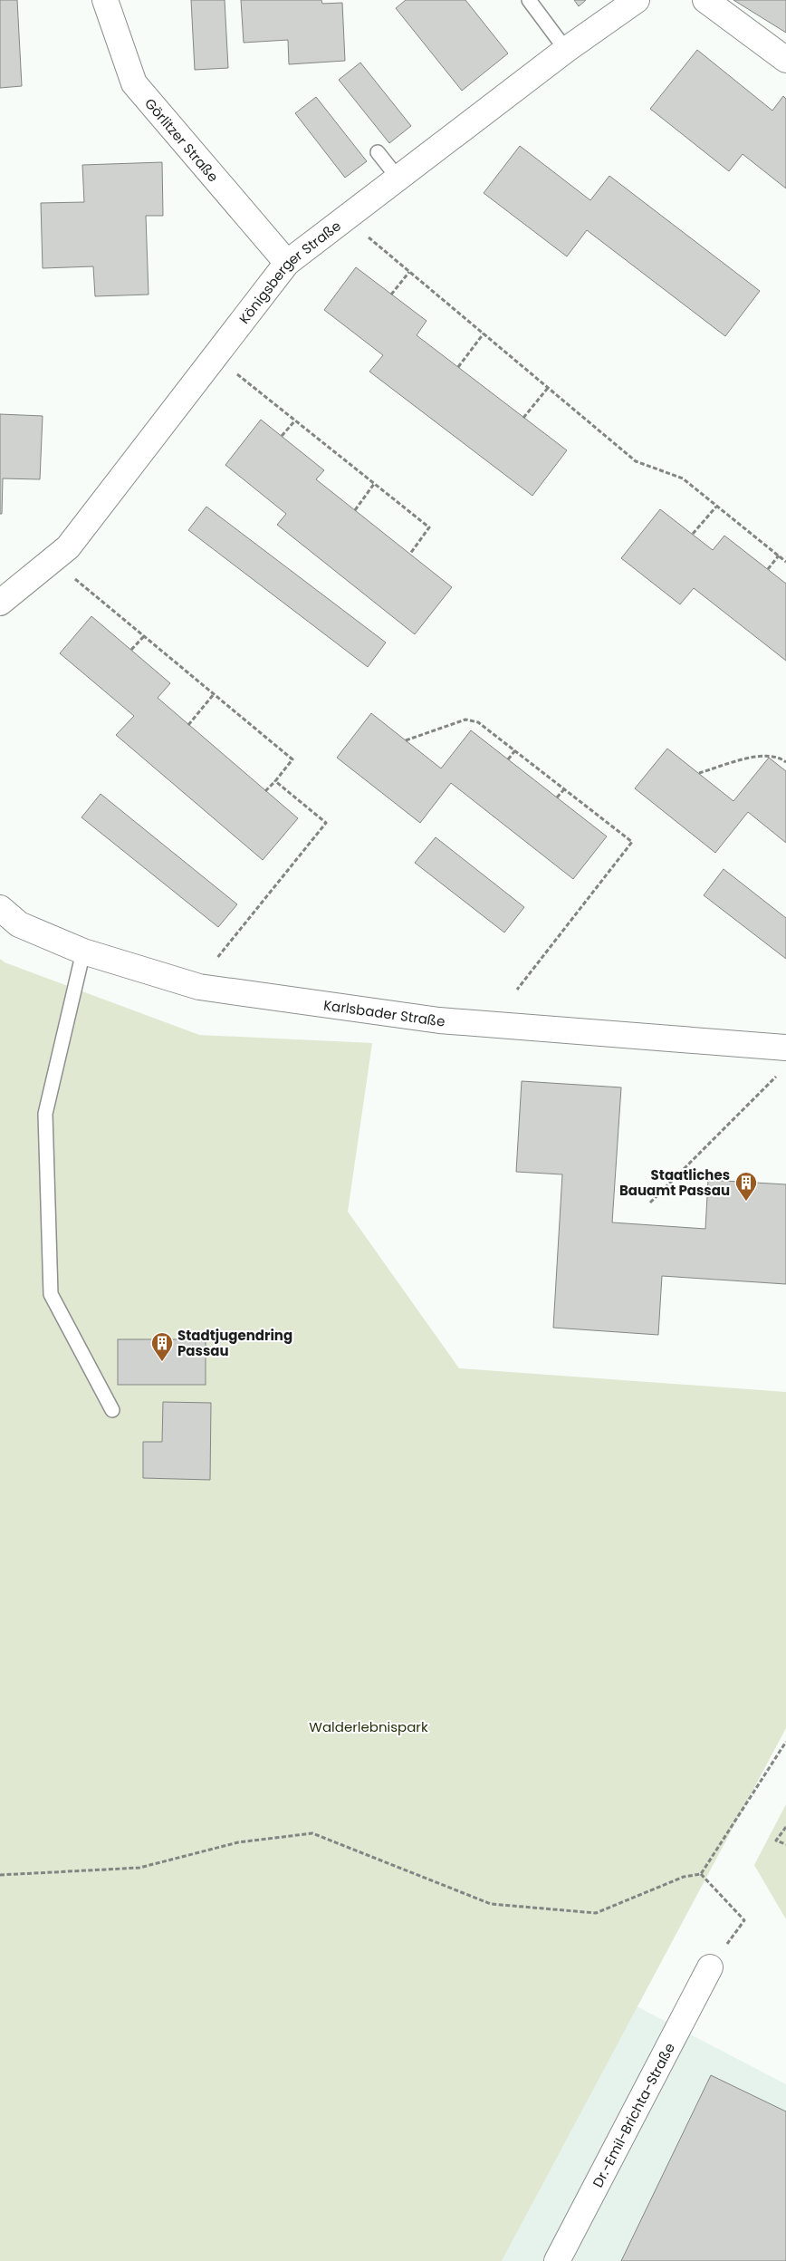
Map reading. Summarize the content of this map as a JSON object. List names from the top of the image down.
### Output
{
  "streets": {
    "street": [
      "Görlitzer Straße",
      "Königsberger Straße",
      "Karlsbader Straße",
      "Dr.-Emil-Brichta-Straße"
    ]
  },
  "crossings": [
    ["Görlitzer Straße", "Königsberger Straße"]
  ],
  "parks": ["Walderlebnispark"],
  "places": {
    "building": ["Staatliches Bauamt Passau", "Stadtjugendring Passau"]
  }
}
